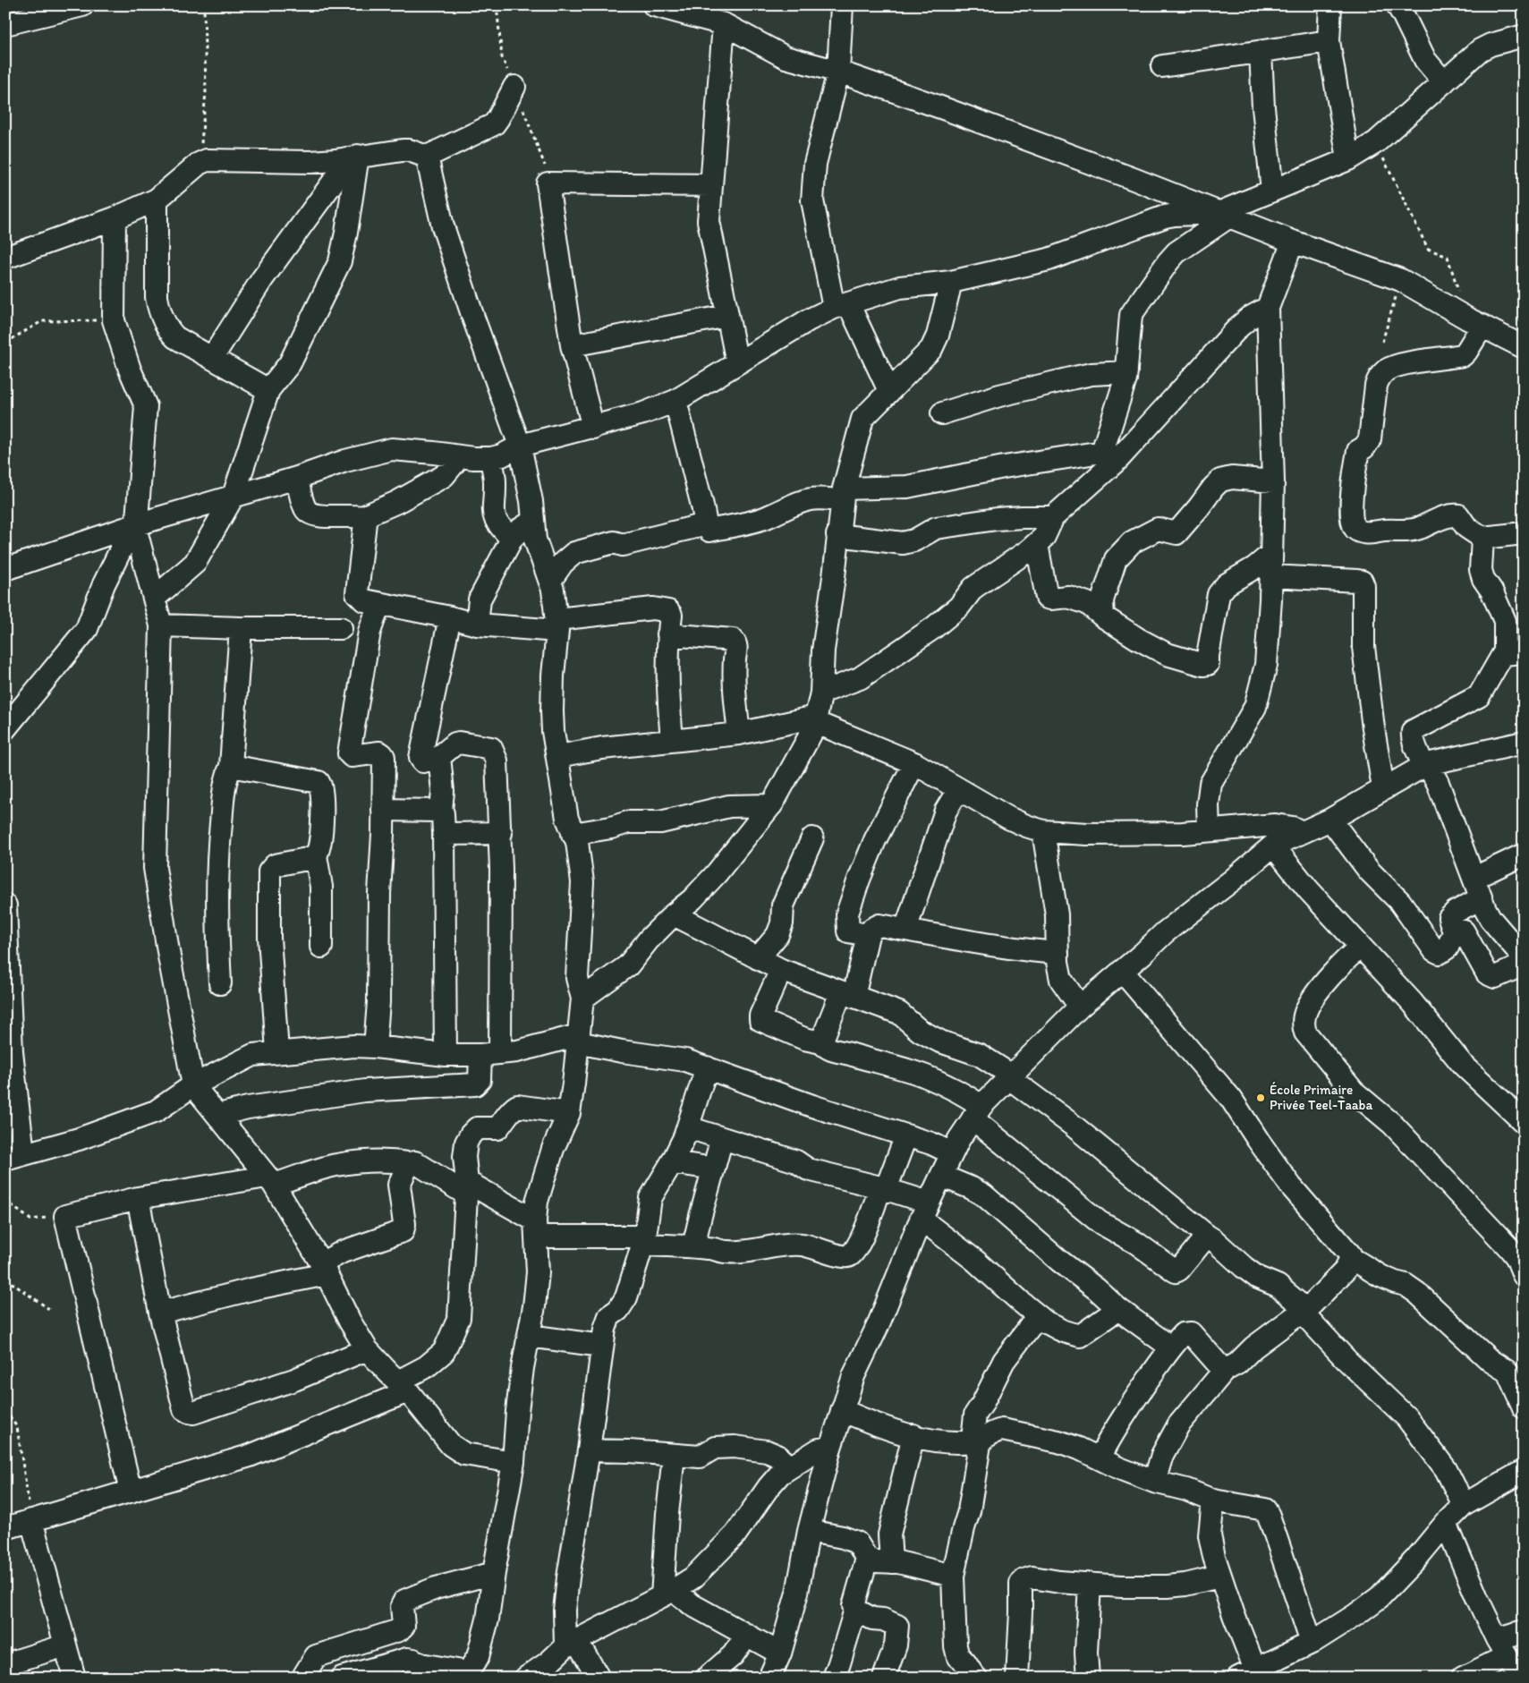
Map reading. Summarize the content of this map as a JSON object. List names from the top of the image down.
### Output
{
  "places": ["École Primaire Privée Teel-Taaba"]
}
